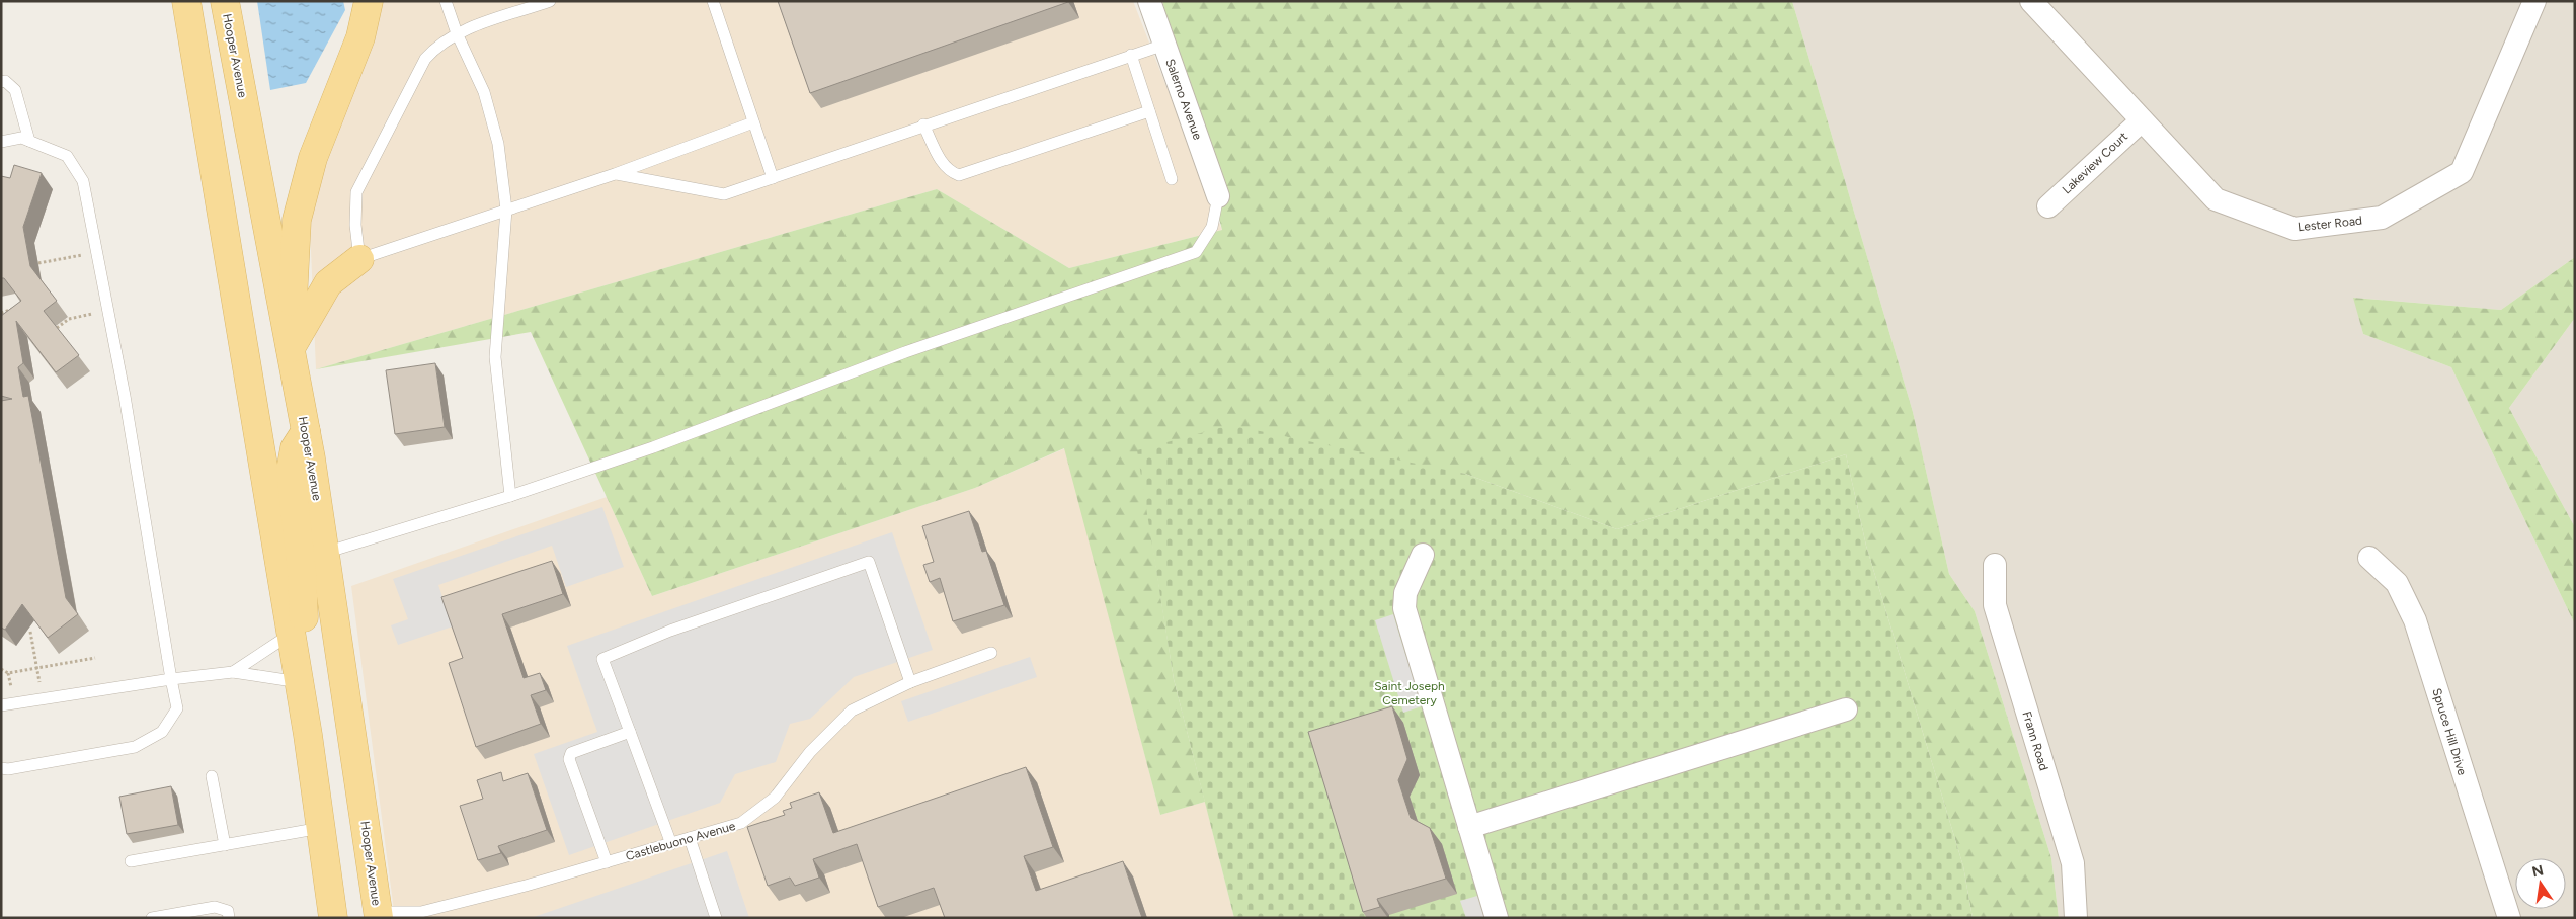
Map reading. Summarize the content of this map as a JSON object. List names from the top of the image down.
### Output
{
  "streets": {
    "main road": ["Hooper Avenue"],
    "street": [
      "Salerno Avenue",
      "Lakeview Court",
      "Lester Road",
      "Spruce Hill Drive",
      "Frann Road"
    ],
    "lane": ["Castlebuono Avenue"]
  },
  "crossings": [
    ["Hooper Avenue", "Castlebuono Avenue"],
    ["Lakeview Court", "Lester Road"]
  ],
  "parks": ["Saint Joseph Cemetery"],
  "north": "top"
}
